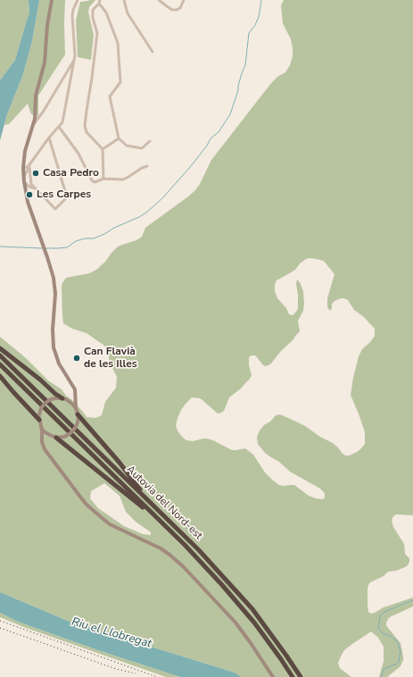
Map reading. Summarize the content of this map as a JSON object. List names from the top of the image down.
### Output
{
  "streets": {
    "highway": ["Autovia del Nord-est"]
  },
  "water": ["Riu el Llobregat"],
  "places": ["Casa Pedro", "Les Carpes", "Can Flavià de les Illes"]
}
